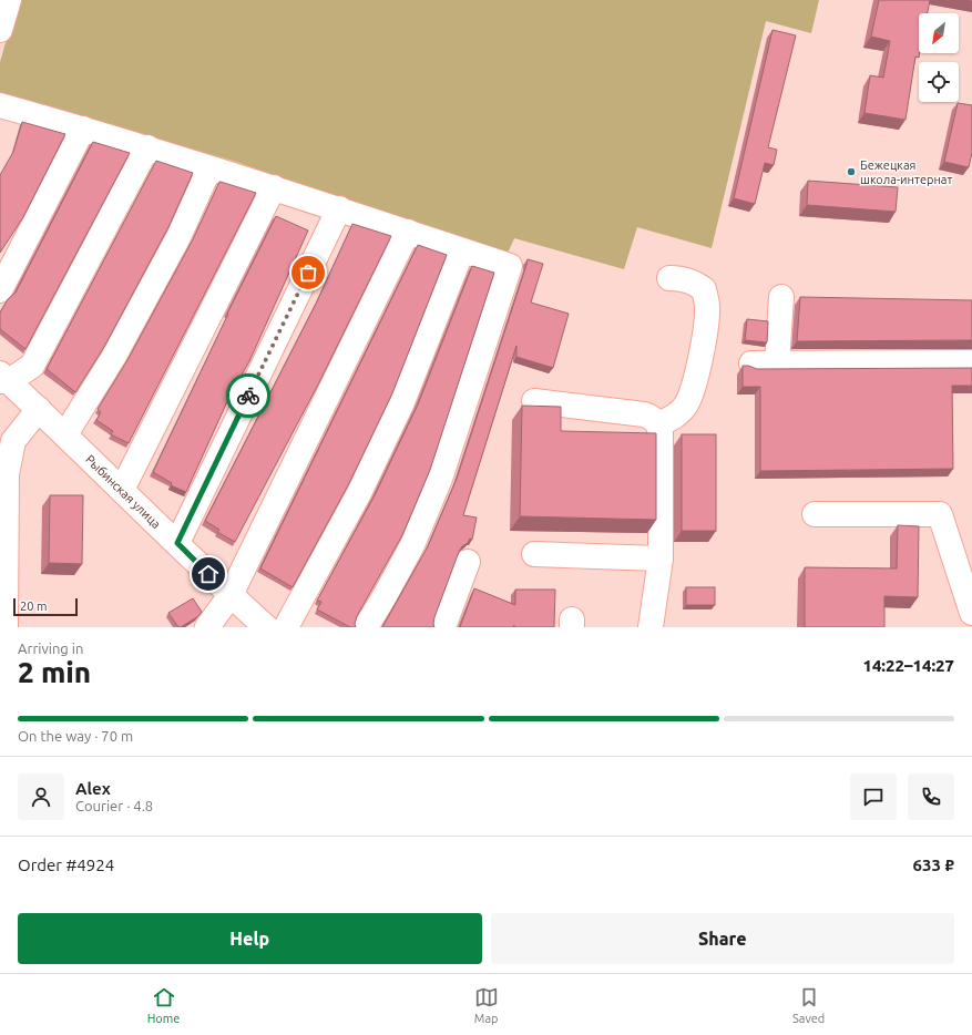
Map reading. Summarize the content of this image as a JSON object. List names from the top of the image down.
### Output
{
  "streets": {
    "main road": ["Рыбинская улица"]
  },
  "places": ["Бежецкая школа-интернат"],
  "scale_bar": "20 m",
  "north": "bottom left",
  "page": {
    "scale": "20 m",
    "heading": ["2 min", "Arriving in", "14:22–14:27"],
    "panel": [
      "Alex",
      "Courier · 4.8",
      "Order #4924",
      "633 ₽"
    ],
    "bar": "On the way · 70 m",
    "buttons": ["Help", "Share"],
    "tabs": ["Home", "Map", "Saved"]
  }
}
